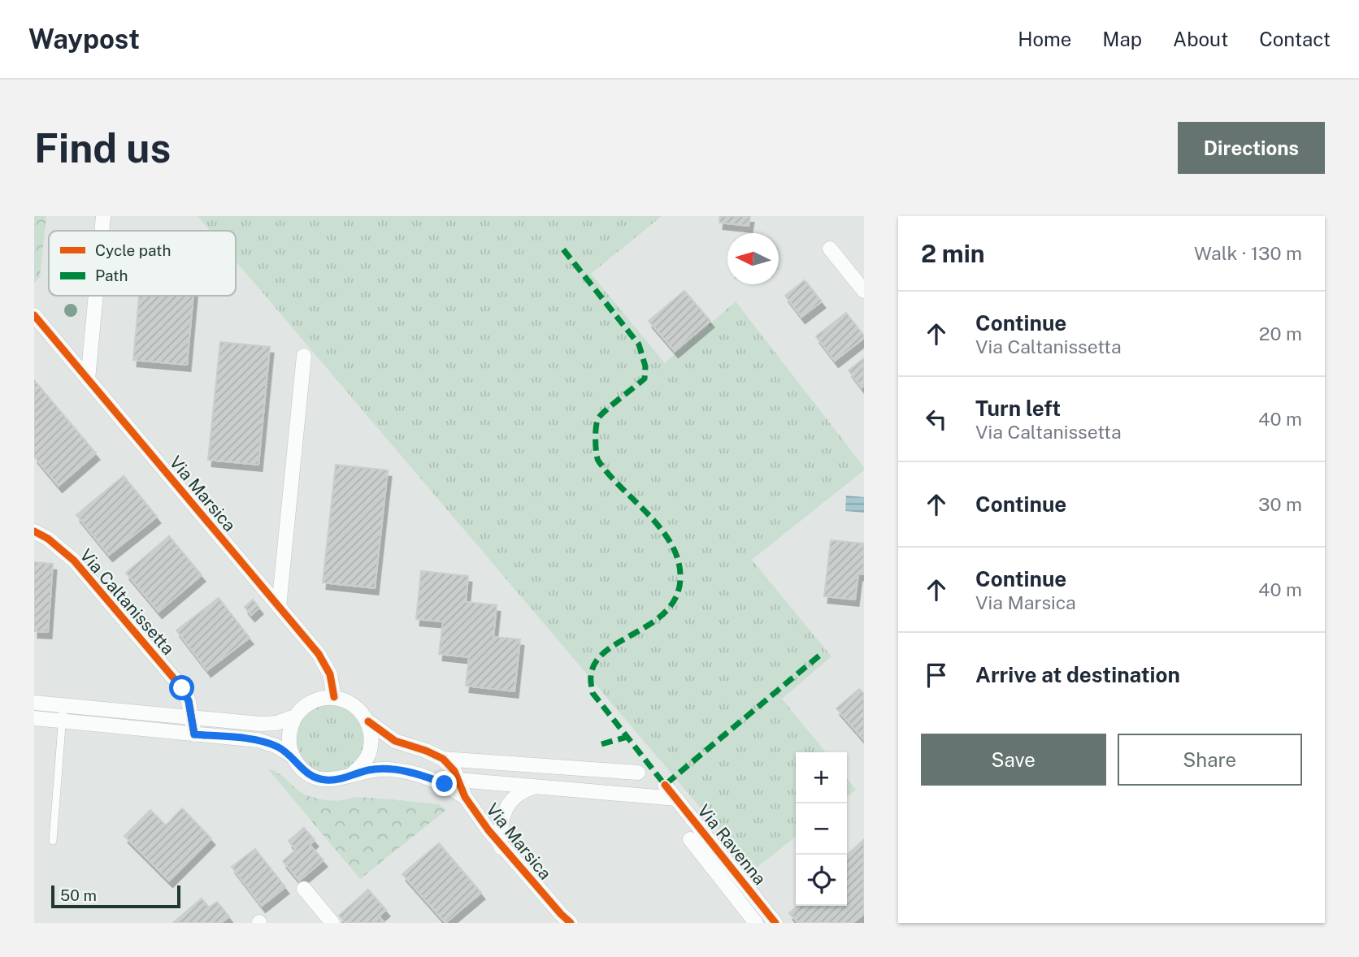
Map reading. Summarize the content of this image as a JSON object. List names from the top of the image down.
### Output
{
  "streets": {
    "street": ["Via Marsica", "Via Caltanissetta", "Via Ravenna"]
  },
  "legend": ["Cycle path", "Path"],
  "scale_bar": "50 m",
  "north": "left",
  "page": {
    "header": "Waypost",
    "nav": [
      "Home",
      "Map",
      "About",
      "Contact"
    ],
    "buttons": [
      "Directions",
      ["Save", "Share"]
    ],
    "title": "Find us",
    "heading": ["2 min", "Walk · 130 m"],
    "list": [
      ["Continue", "Via Caltanissetta", "20 m"],
      ["Turn left", "Via Caltanissetta", "40 m"],
      ["Continue", "30 m"],
      ["Continue", "Via Marsica", "40 m"],
      "Arrive at destination"
    ],
    "map_buttons": ["+", "−"],
    "scale": "50 m"
  }
}
